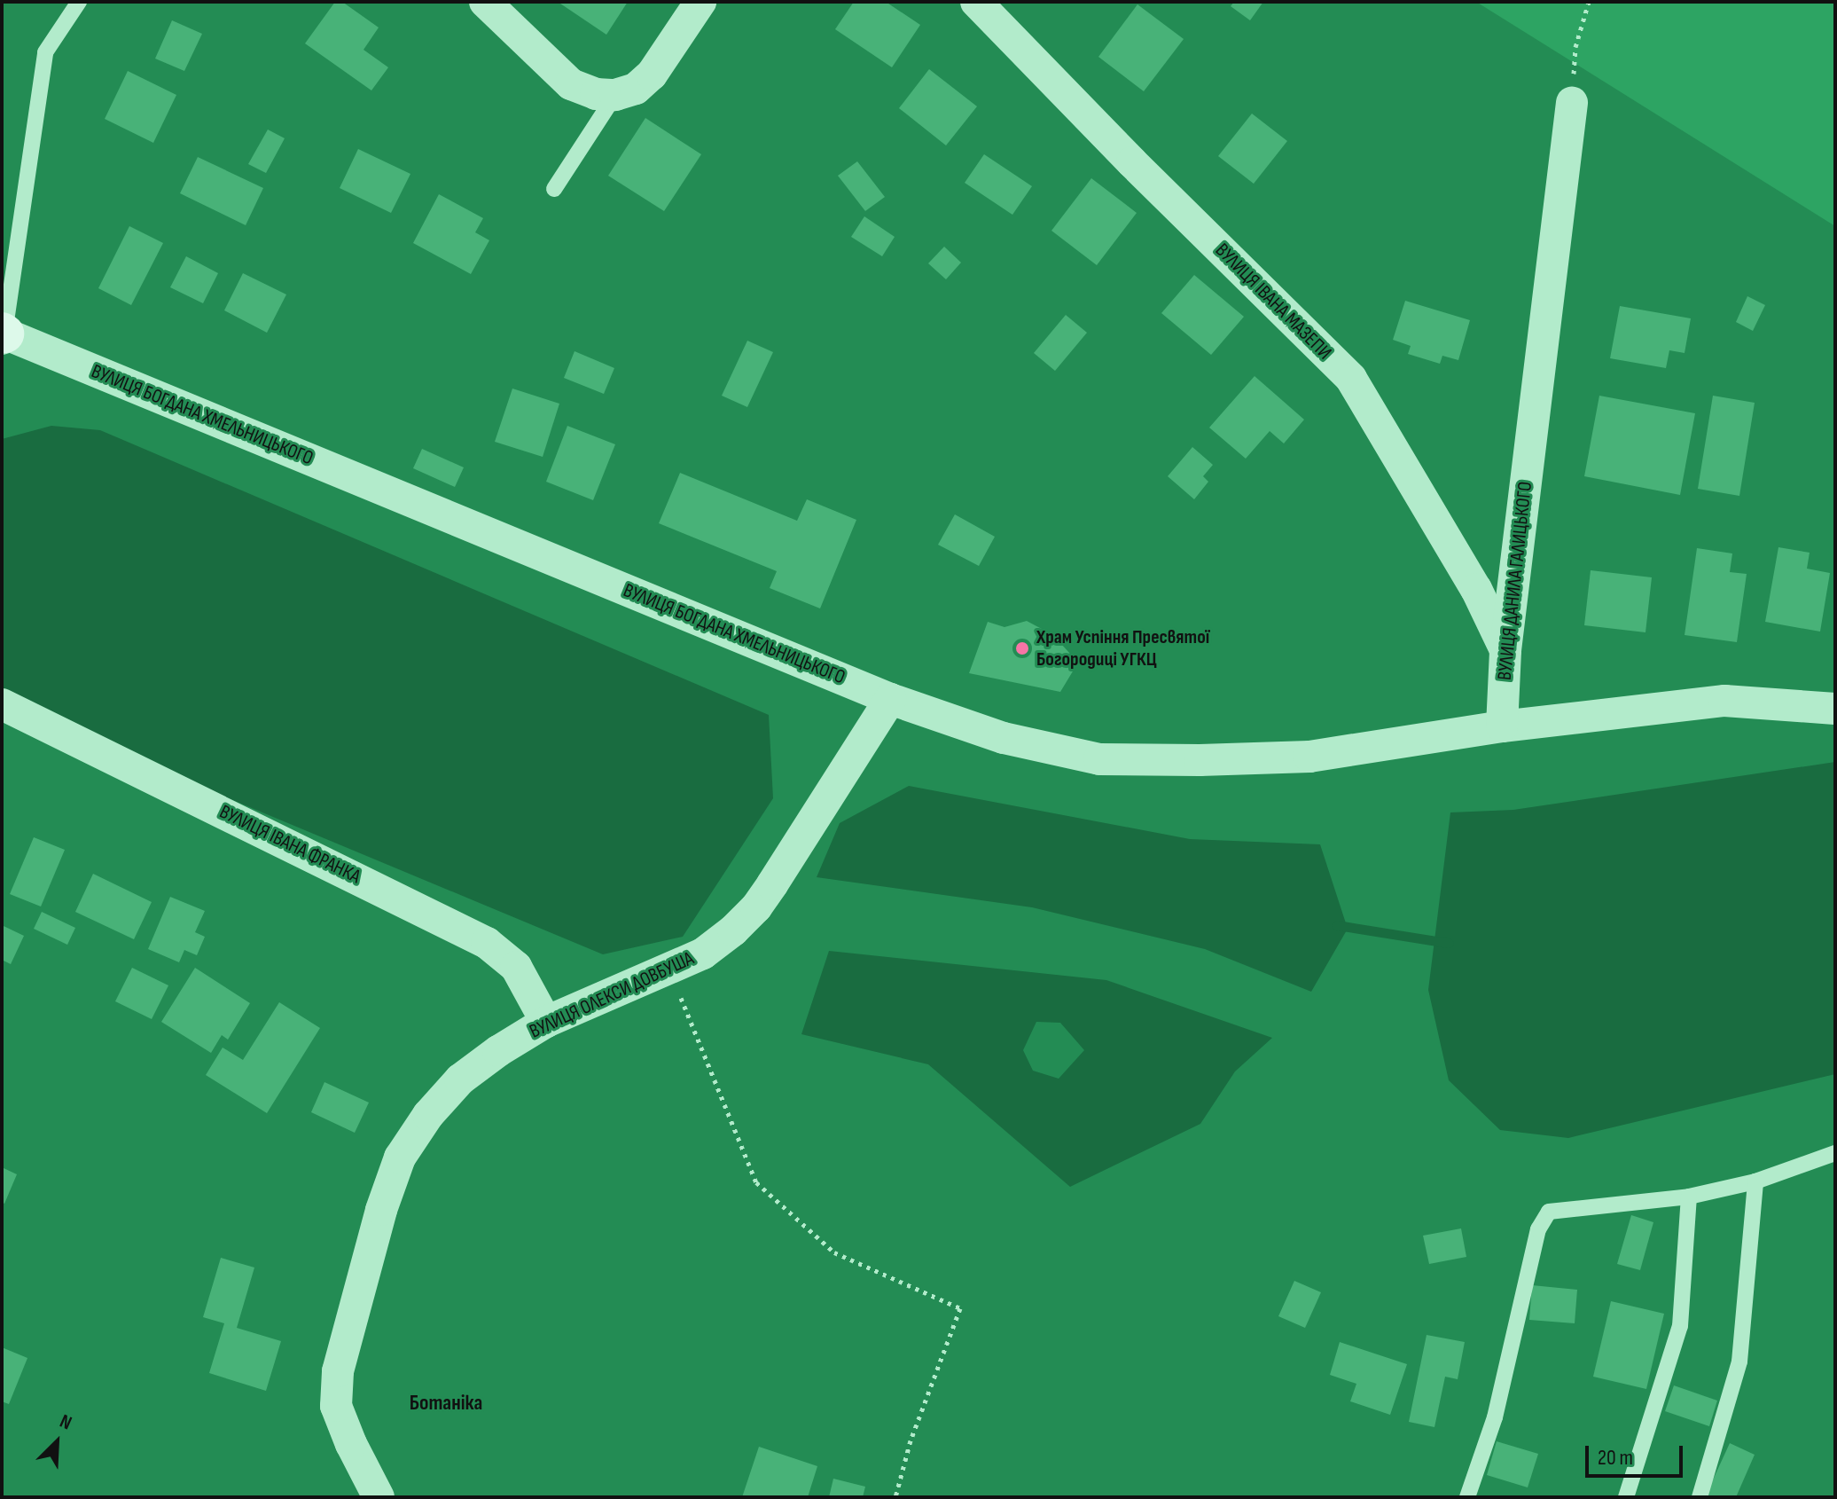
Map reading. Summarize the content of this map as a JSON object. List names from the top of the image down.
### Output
{
  "streets": {
    "street": [
      "ВУЛИЦЯ ІВАНА МАЗЕПИ",
      "ВУЛИЦЯ БОГДАНА ХМЕЛЬНИЦЬКОГО",
      "ВУЛИЦЯ ДАНИЛА ГАЛИЦЬКОГО",
      "ВУЛИЦЯ ІВАНА ФРАНКА",
      "ВУЛИЦЯ ОЛЕКСИ ДОВБУША"
    ]
  },
  "crossings": [
    ["ВУЛИЦЯ ІВАНА МАЗЕПИ", "ВУЛИЦЯ ДАНИЛА ГАЛИЦЬКОГО"],
    ["ВУЛИЦЯ БОГДАНА ХМЕЛЬНИЦЬКОГО", "ВУЛИЦЯ ДАНИЛА ГАЛИЦЬКОГО"],
    ["ВУЛИЦЯ БОГДАНА ХМЕЛЬНИЦЬКОГО", "ВУЛИЦЯ ОЛЕКСИ ДОВБУША"],
    ["ВУЛИЦЯ ІВАНА ФРАНКА", "ВУЛИЦЯ ОЛЕКСИ ДОВБУША"]
  ],
  "districts": ["Ботаніка"],
  "places": ["Храм Успіння Пресвятої Богородиці УГКЦ"],
  "scale_bar": "20 m",
  "north": "top right"
}
